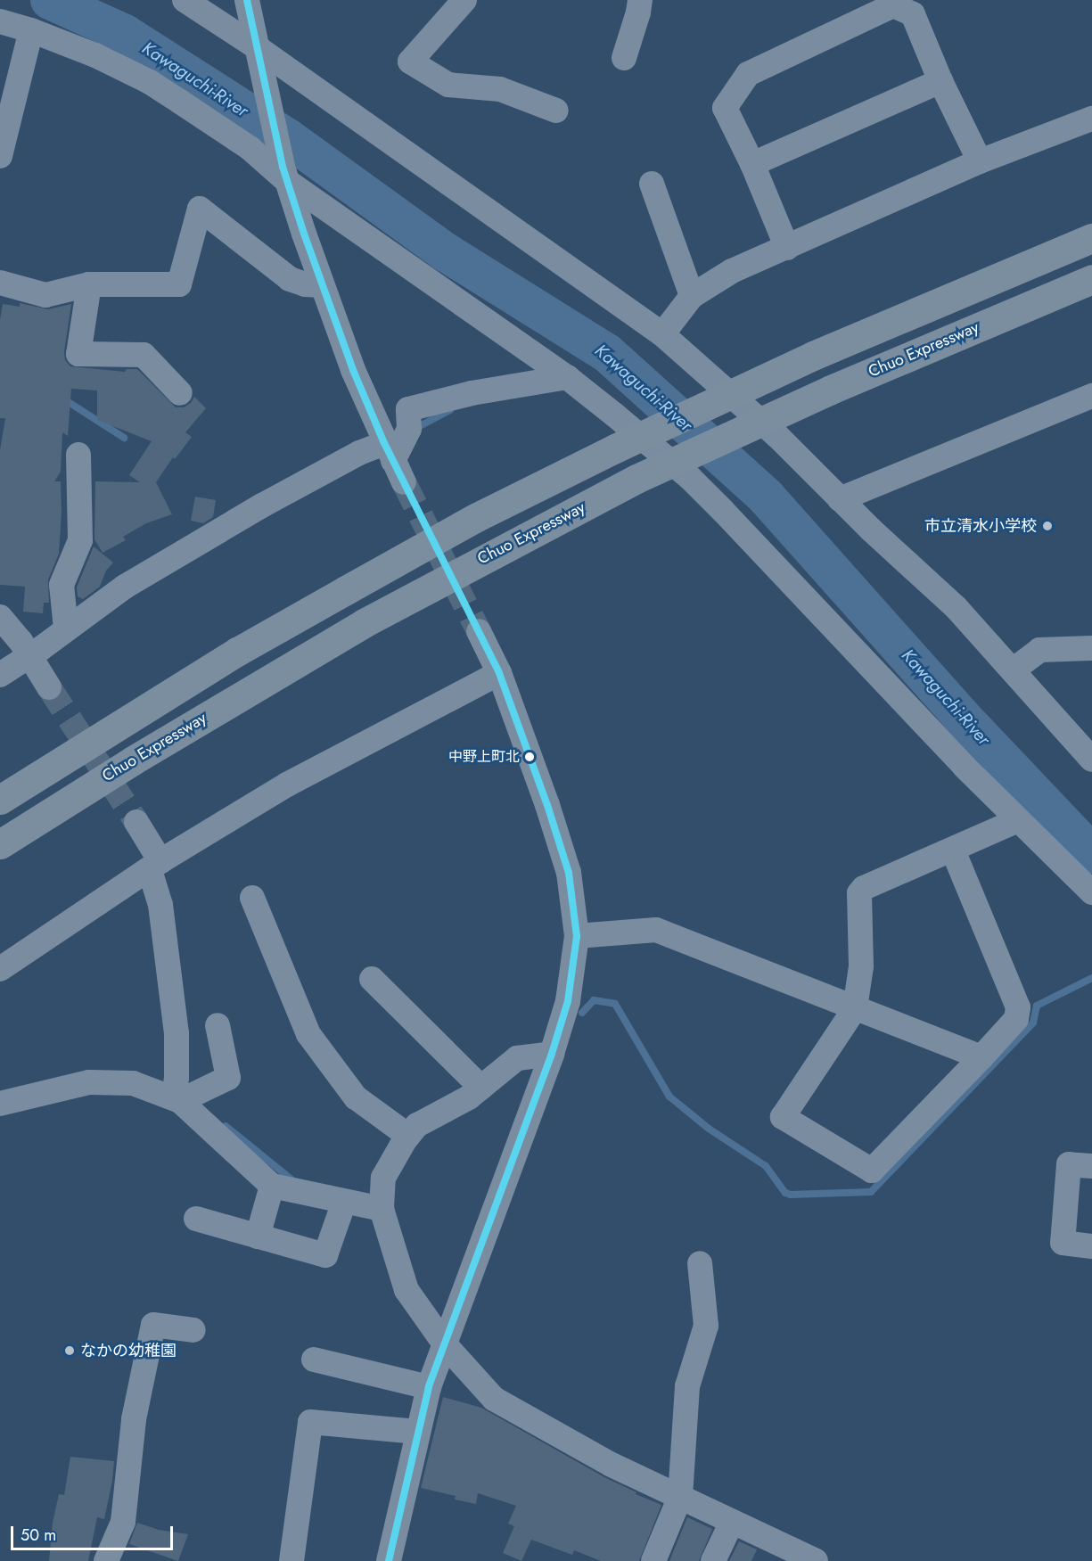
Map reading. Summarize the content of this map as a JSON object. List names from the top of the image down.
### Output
{
  "streets": {
    "highway": ["Chuo Expressway"]
  },
  "water": ["Kawaguchi-River"],
  "places": ["市立清水小学校", "中野上町北", "なかの幼稚園"],
  "scale_bar": "50 m"
}
